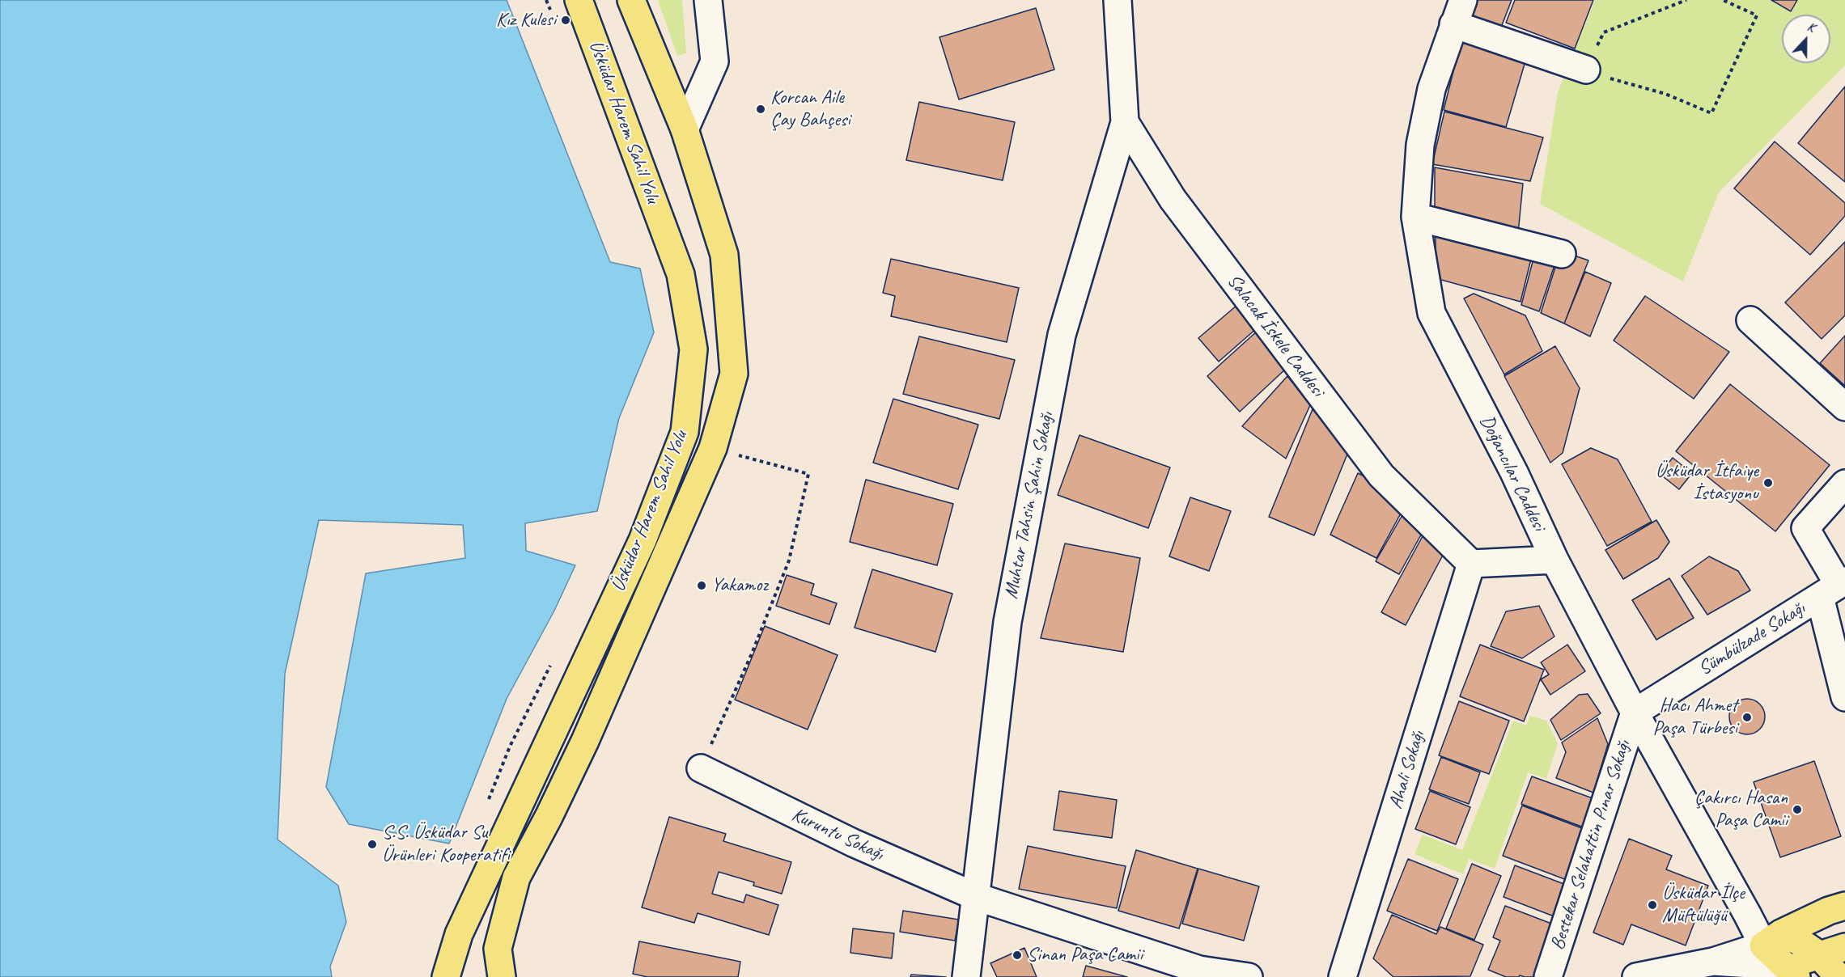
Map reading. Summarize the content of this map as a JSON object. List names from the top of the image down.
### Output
{
  "streets": {
    "main road": ["Üsküdar Harem Sahil Yolu"],
    "street": [
      "Salacak İskele Caddesi",
      "Doğancılar Caddesi",
      "Muhtar Tahsin Şahin Sokağı",
      "Sümbülzade Sokağı",
      "Ahali Sokağı",
      "Kuruntu Sokağı",
      "Bestekar Selahattin Pınar Sokağı"
    ]
  },
  "crossings": [
    ["Salacak İskele Caddesi", "Muhtar Tahsin Şahin Sokağı"],
    ["Salacak İskele Caddesi", "Ahali Sokağı"],
    ["Doğancılar Caddesi", "Sümbülzade Sokağı"],
    ["Doğancılar Caddesi", "Bestekar Selahattin Pınar Sokağı"],
    ["Muhtar Tahsin Şahin Sokağı", "Kuruntu Sokağı"],
    ["Sümbülzade Sokağı", "Bestekar Selahattin Pınar Sokağı"]
  ],
  "places": [
    "Kız Kulesi",
    "Korcan Aile Çay Bahçesi",
    "Üsküdar İtfaiye İstasyonu",
    "Yakamoz",
    "Hacı Ahmet Paşa Türbesi",
    "Çakırcı Hasan Paşa Camii",
    "S.S. Üsküdar Su Ürünleri Kooperatifi",
    "Üsküdar İlçe Müftülüğü",
    "Sinan Paşa Camii"
  ],
  "north": "top"
}
